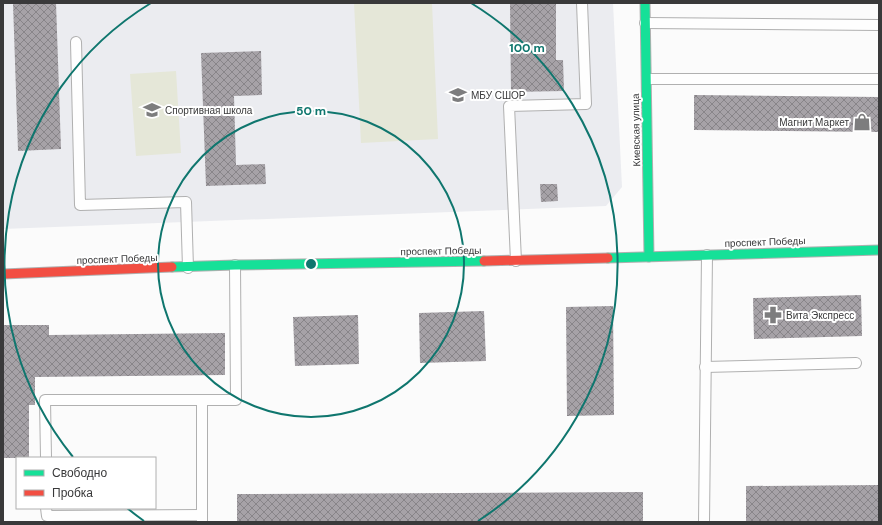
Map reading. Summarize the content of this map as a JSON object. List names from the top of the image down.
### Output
{
  "streets": {
    "main road": ["Киевская улица", "проспект Победы"]
  },
  "crossings": [
    ["Киевская улица", "проспект Победы"]
  ],
  "places": {
    "school or university": ["МБУ СШОР", "Спортивная школа"],
    "shop": ["Магнит Маркет"],
    "pharmacy": ["Вита Экспресс"]
  },
  "legend": ["Свободно", "Пробка"],
  "rings": ["100 m", "50 m"]
}
